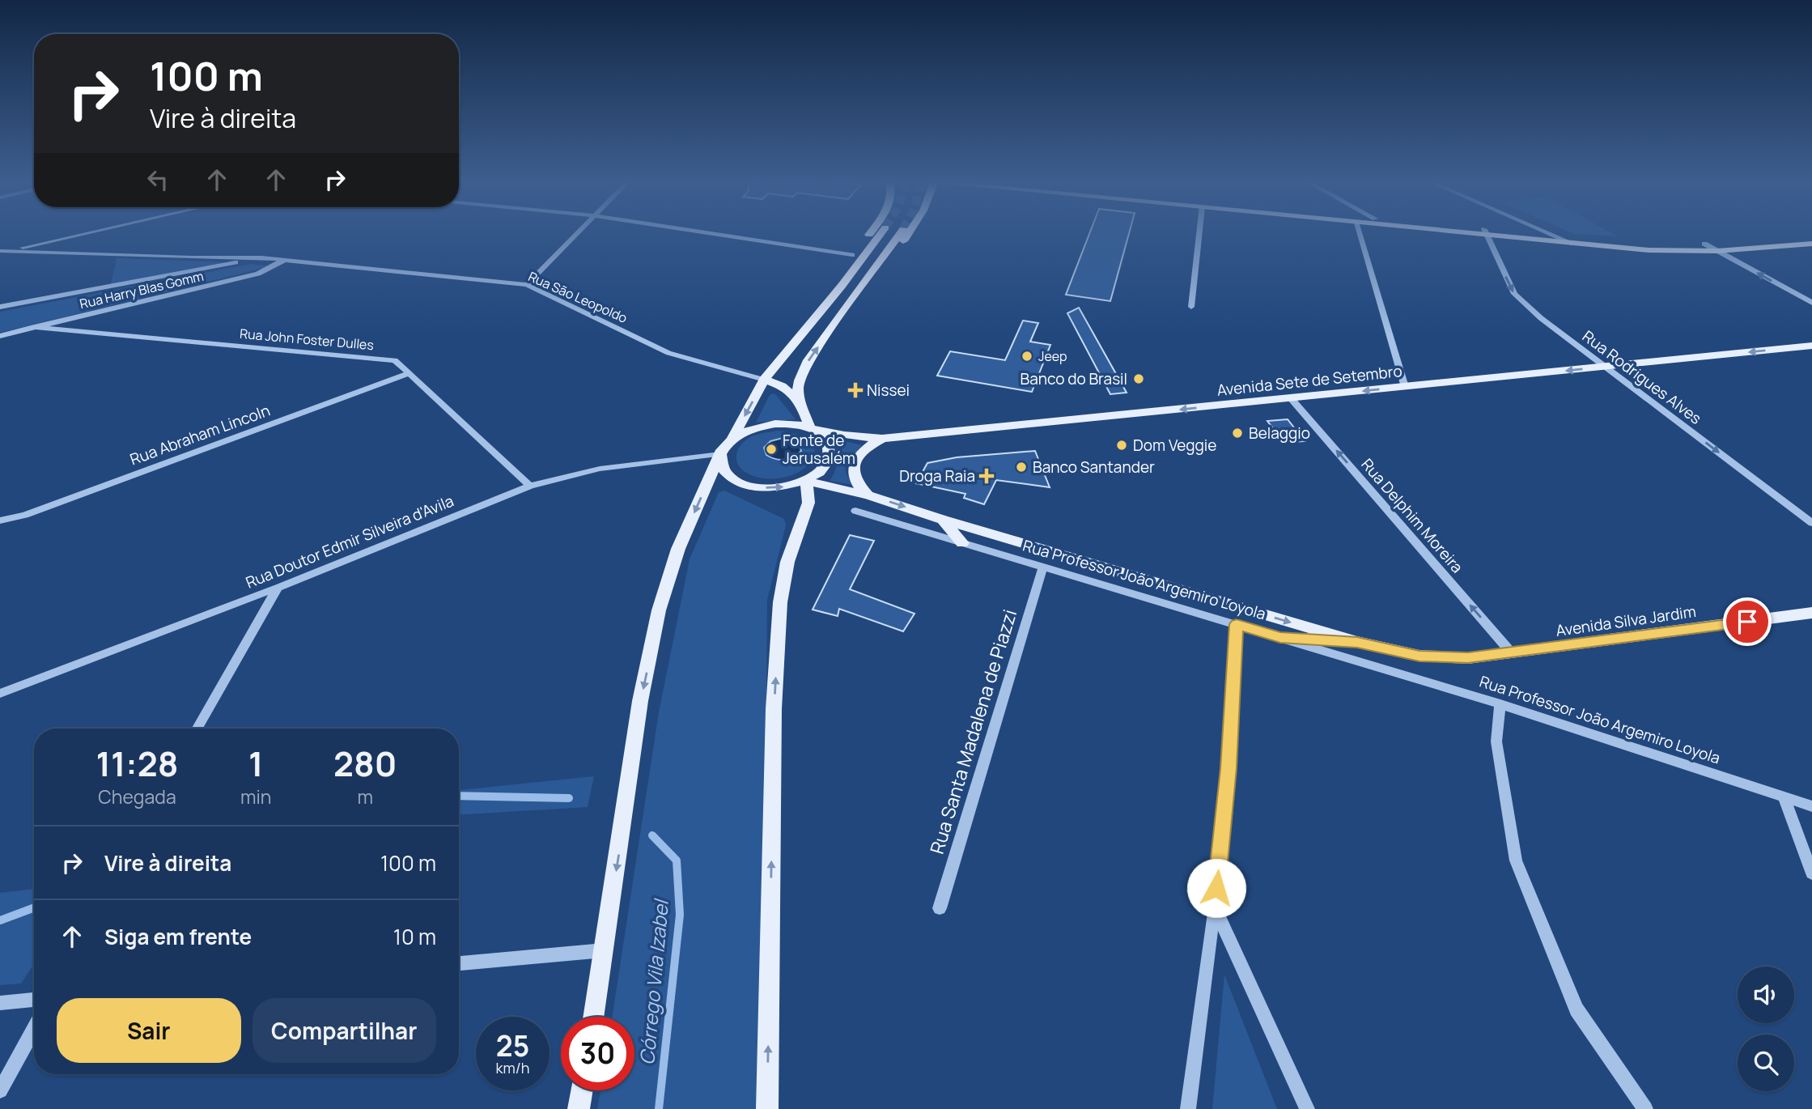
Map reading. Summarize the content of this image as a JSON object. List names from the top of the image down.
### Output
{
  "streets": {
    "main road": ["Avenida Sete de Setembro", "Rua Professor João Argemiro Loyola", "Avenida Silva Jardim"],
    "street": [
      "Rua Harry Blas Gomm",
      "Rua São Leopoldo",
      "Rua John Foster Dulles",
      "Rua Rodrigues Alves",
      "Rua Abraham Lincoln",
      "Rua Delphim Moreira",
      "Rua Doutor Edmir Silveira d'Avila",
      "Rua Santa Madalena de Piazzi"
    ]
  },
  "crossings": [
    ["Rua Harry Blas Gomm", "Rua São Leopoldo"],
    ["Rua Harry Blas Gomm", "Rua John Foster Dulles"],
    ["Rua John Foster Dulles", "Rua Abraham Lincoln"],
    ["Rua John Foster Dulles", "Rua Doutor Edmir Silveira d'Avila"],
    ["Rua Rodrigues Alves", "Avenida Sete de Setembro"],
    ["Avenida Sete de Setembro", "Rua Delphim Moreira"],
    ["Avenida Sete de Setembro", "Rua Doutor Edmir Silveira d'Avila"],
    ["Avenida Sete de Setembro", "Rua Professor João Argemiro Loyola"],
    ["Rua Delphim Moreira", "Rua Professor João Argemiro Loyola"],
    ["Rua Delphim Moreira", "Avenida Silva Jardim"],
    ["Rua Doutor Edmir Silveira d'Avila", "Rua Professor João Argemiro Loyola"],
    ["Rua Professor João Argemiro Loyola", "Avenida Silva Jardim"],
    ["Rua Professor João Argemiro Loyola", "Rua Santa Madalena de Piazzi"]
  ],
  "one_way": ["Rua Rodrigues Alves", "Rua Delphim Moreira"],
  "water": ["Córrego Vila Izabel"],
  "places": {
    "other": [
      "Jeep",
      "Banco do Brasil",
      "Belaggio",
      "Dom Veggie",
      "Fonte de Jerusalém",
      "Banco Santander"
    ],
    "health": ["Nissei", "Droga Raia"]
  },
  "page": {
    "turn": ["100 m", "Vire à direita"],
    "eta": [
      "11:28",
      "Chegada",
      "1",
      "min",
      "280",
      "m"
    ],
    "list": [
      {
        "name": "Vire à direita",
        "value": "100 m"
      },
      {
        "name": "Siga em frente",
        "value": "10 m"
      }
    ],
    "buttons": ["Sair", "Compartilhar"],
    "speed": "25 km/h",
    "limit": "30"
  }
}
